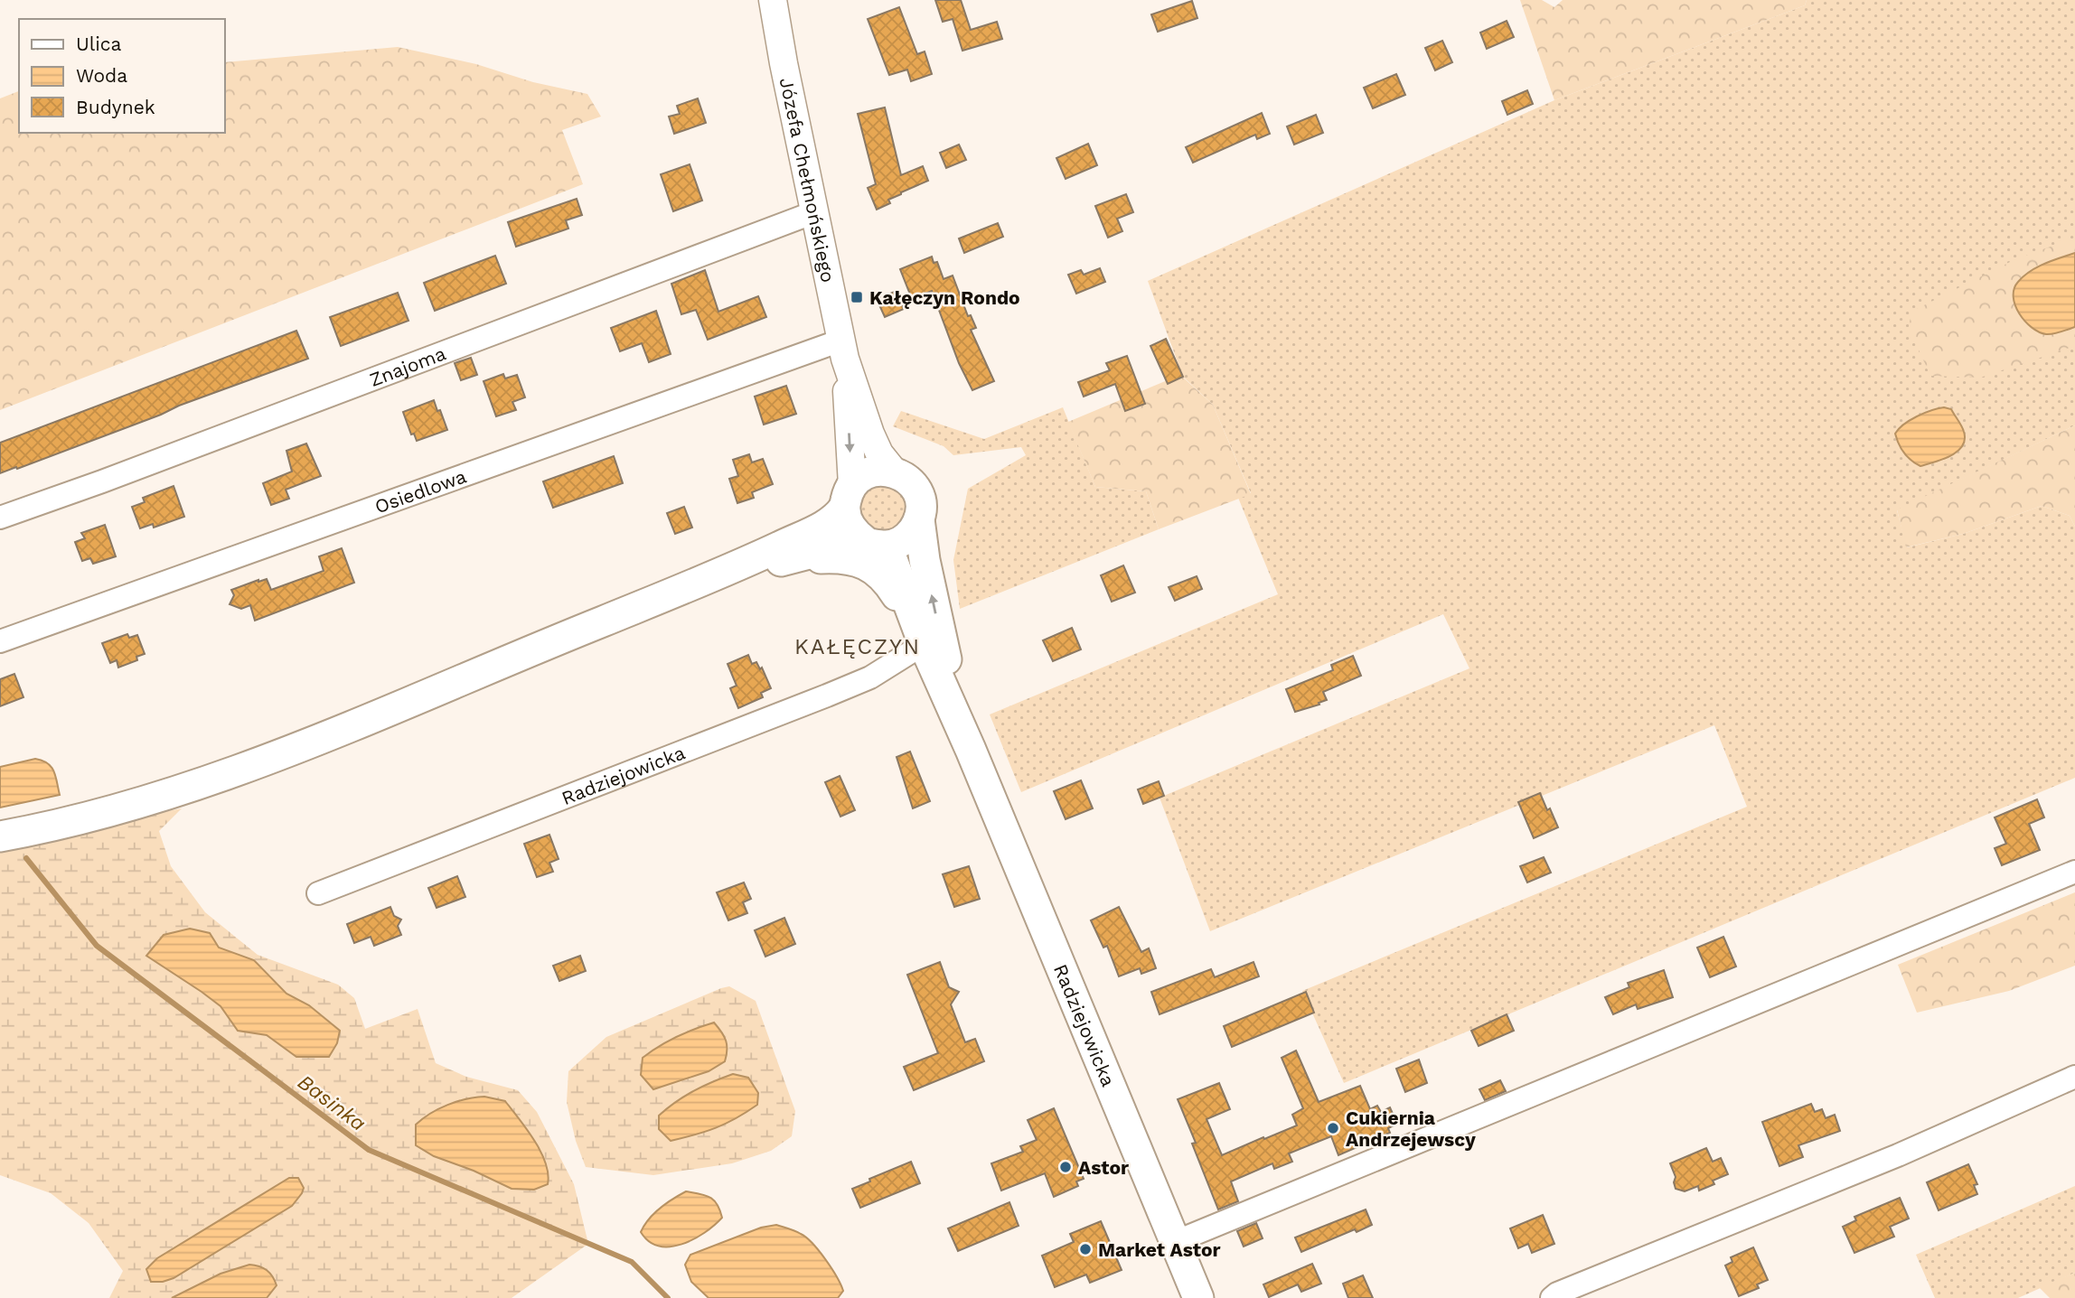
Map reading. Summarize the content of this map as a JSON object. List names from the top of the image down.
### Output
{
  "streets": {
    "main road": ["Radziejowicka"],
    "street": ["Józefa Chełmońskiego", "Znajoma", "Osiedlowa"]
  },
  "crossings": [
    ["Józefa Chełmońskiego", "Znajoma"],
    ["Józefa Chełmońskiego", "Osiedlowa"],
    ["Józefa Chełmońskiego", "Radziejowicka"]
  ],
  "districts": ["KAŁĘCZYN"],
  "water": ["Basinka"],
  "places": {
    "transit": ["Kałęczyn Rondo"],
    "other": ["Cukiernia Andrzejewscy", "Astor", "Market Astor"]
  },
  "legend": ["Ulica", "Woda", "Budynek"]
}
